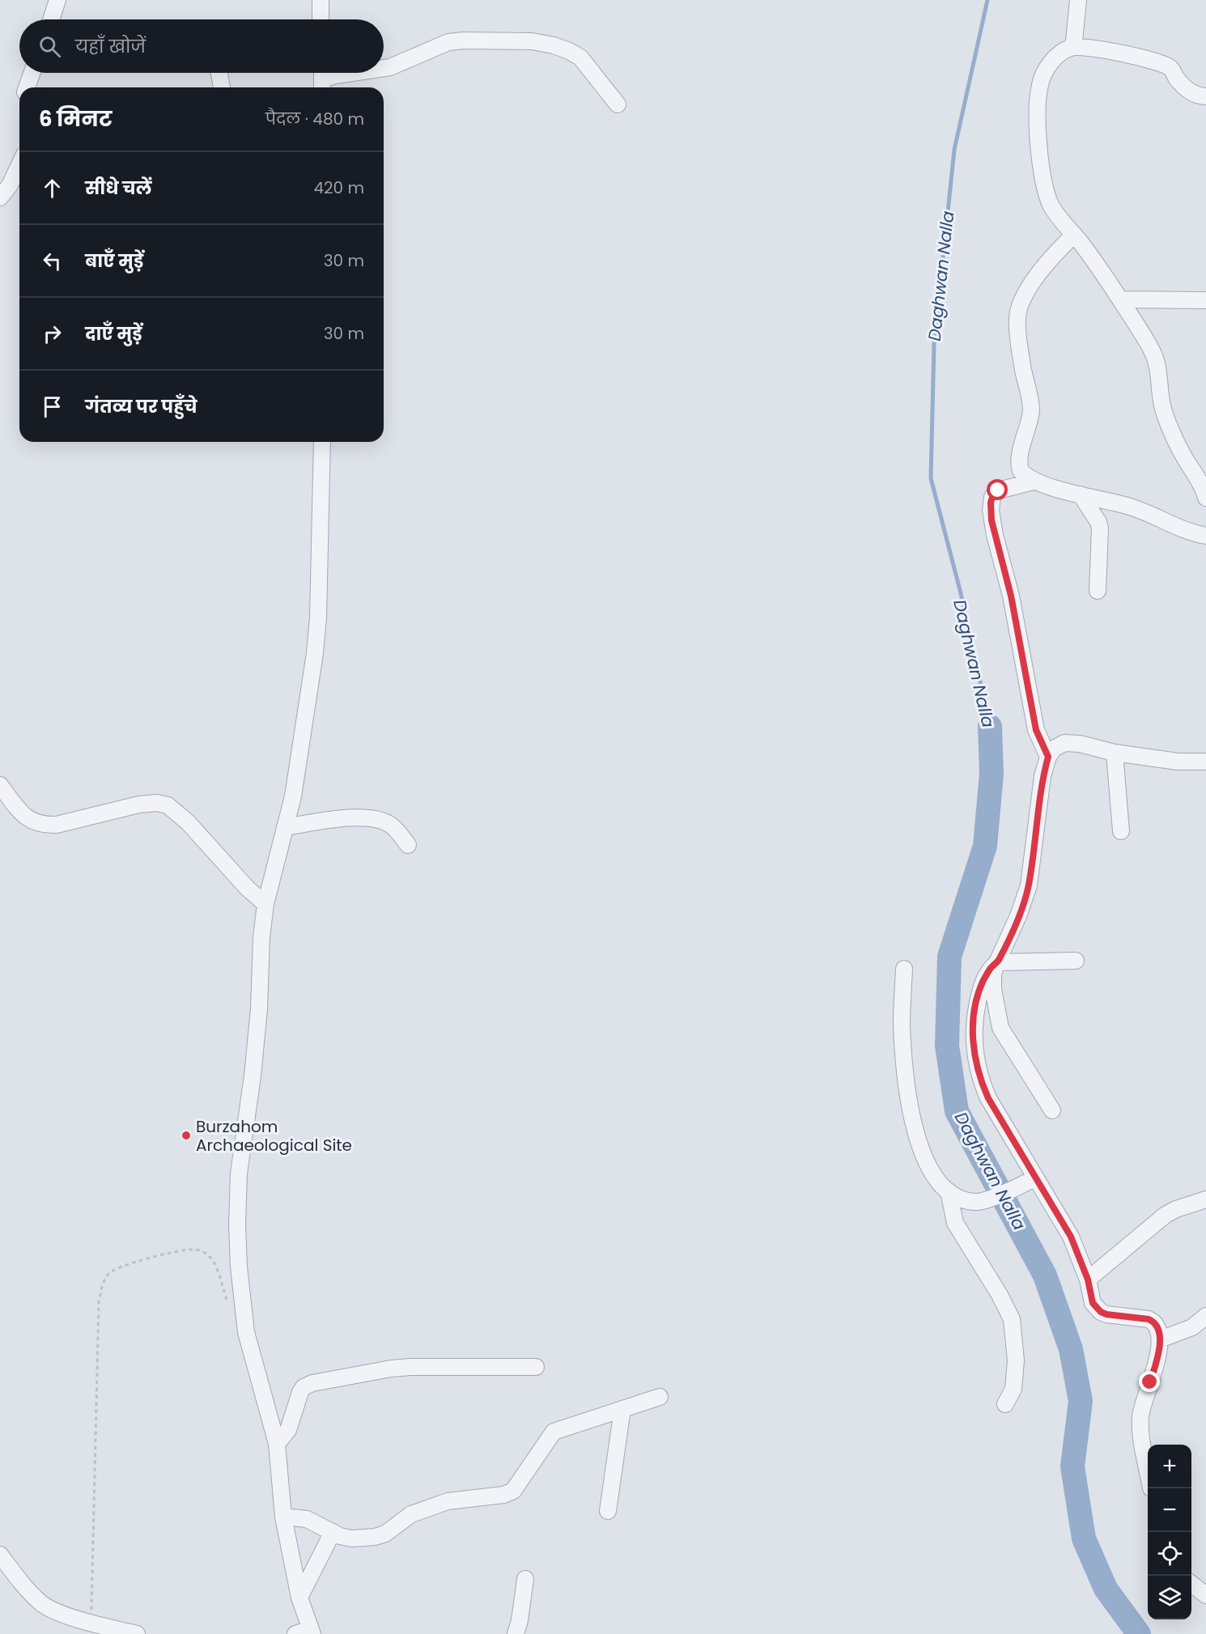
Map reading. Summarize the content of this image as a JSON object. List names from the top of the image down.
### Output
{
  "water": ["Daghwan Nalla"],
  "places": ["Burzahom Archaeological Site"],
  "page": {
    "search": "यहाँ खोजें",
    "heading": ["6 मिनट", "पैदल · 480 m"],
    "list": [
      ["सीधे चलें", "420 m"],
      ["बाएँ मुड़ें", "30 m"],
      ["दाएँ मुड़ें", "30 m"],
      "गंतव्य पर पहुँचे"
    ],
    "map_buttons": ["+", "−"]
  }
}
